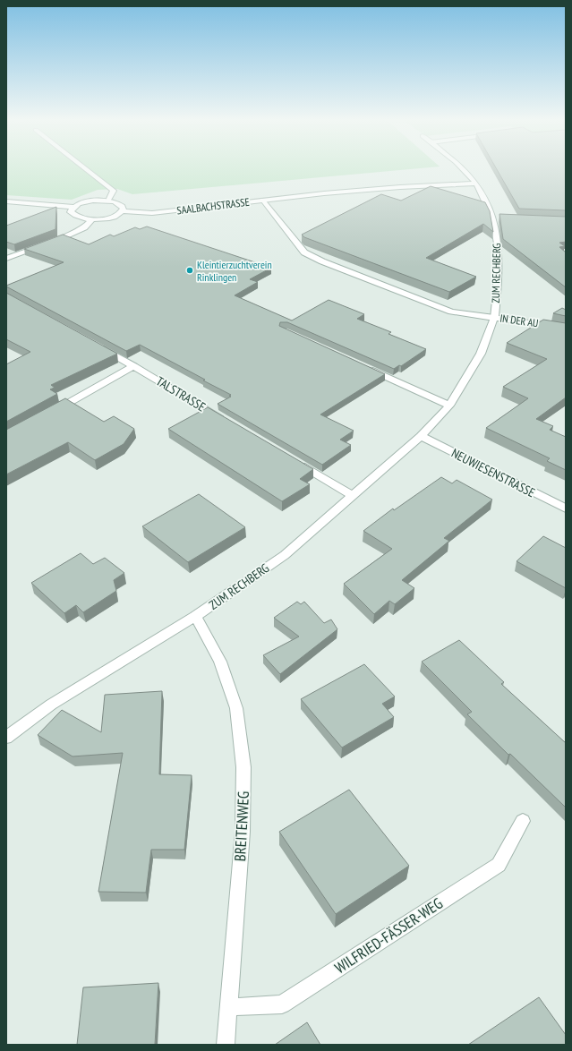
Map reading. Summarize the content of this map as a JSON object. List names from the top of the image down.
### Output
{
  "streets": {
    "street": [
      "SAALBACHSTRASSE",
      "ZUM RECHBERG",
      "IN DER AU",
      "TALSTRASSE",
      "NEUWIESENSTRASSE",
      "BREITENWEG",
      "WILFRIED-FÄSSER-WEG"
    ]
  },
  "crossings": [
    ["SAALBACHSTRASSE", "ZUM RECHBERG"],
    ["SAALBACHSTRASSE", "IN DER AU"],
    ["ZUM RECHBERG", "IN DER AU"],
    ["ZUM RECHBERG", "NEUWIESENSTRASSE"],
    ["ZUM RECHBERG", "BREITENWEG"],
    ["BREITENWEG", "WILFRIED-FÄSSER-WEG"]
  ],
  "places": ["Kleintierzuchtverein Rinklingen"]
}
